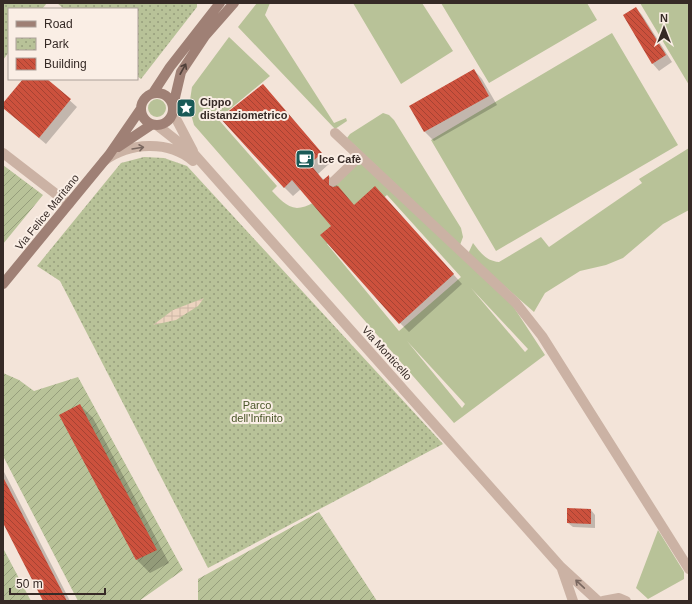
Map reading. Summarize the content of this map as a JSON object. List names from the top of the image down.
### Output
{
  "streets": {
    "street": ["Via Felice Maritano", "Via Monticello"]
  },
  "crossings": [
    ["Via Felice Maritano", "Via Monticello"]
  ],
  "parks": ["Parco dell'Infinito"],
  "places": {
    "place": ["Cippo distanziometrico"],
    "cafe": ["Ice Cafè"]
  },
  "legend": ["Road", "Park", "Building"],
  "scale_bar": "50 m",
  "north": "top"
}
